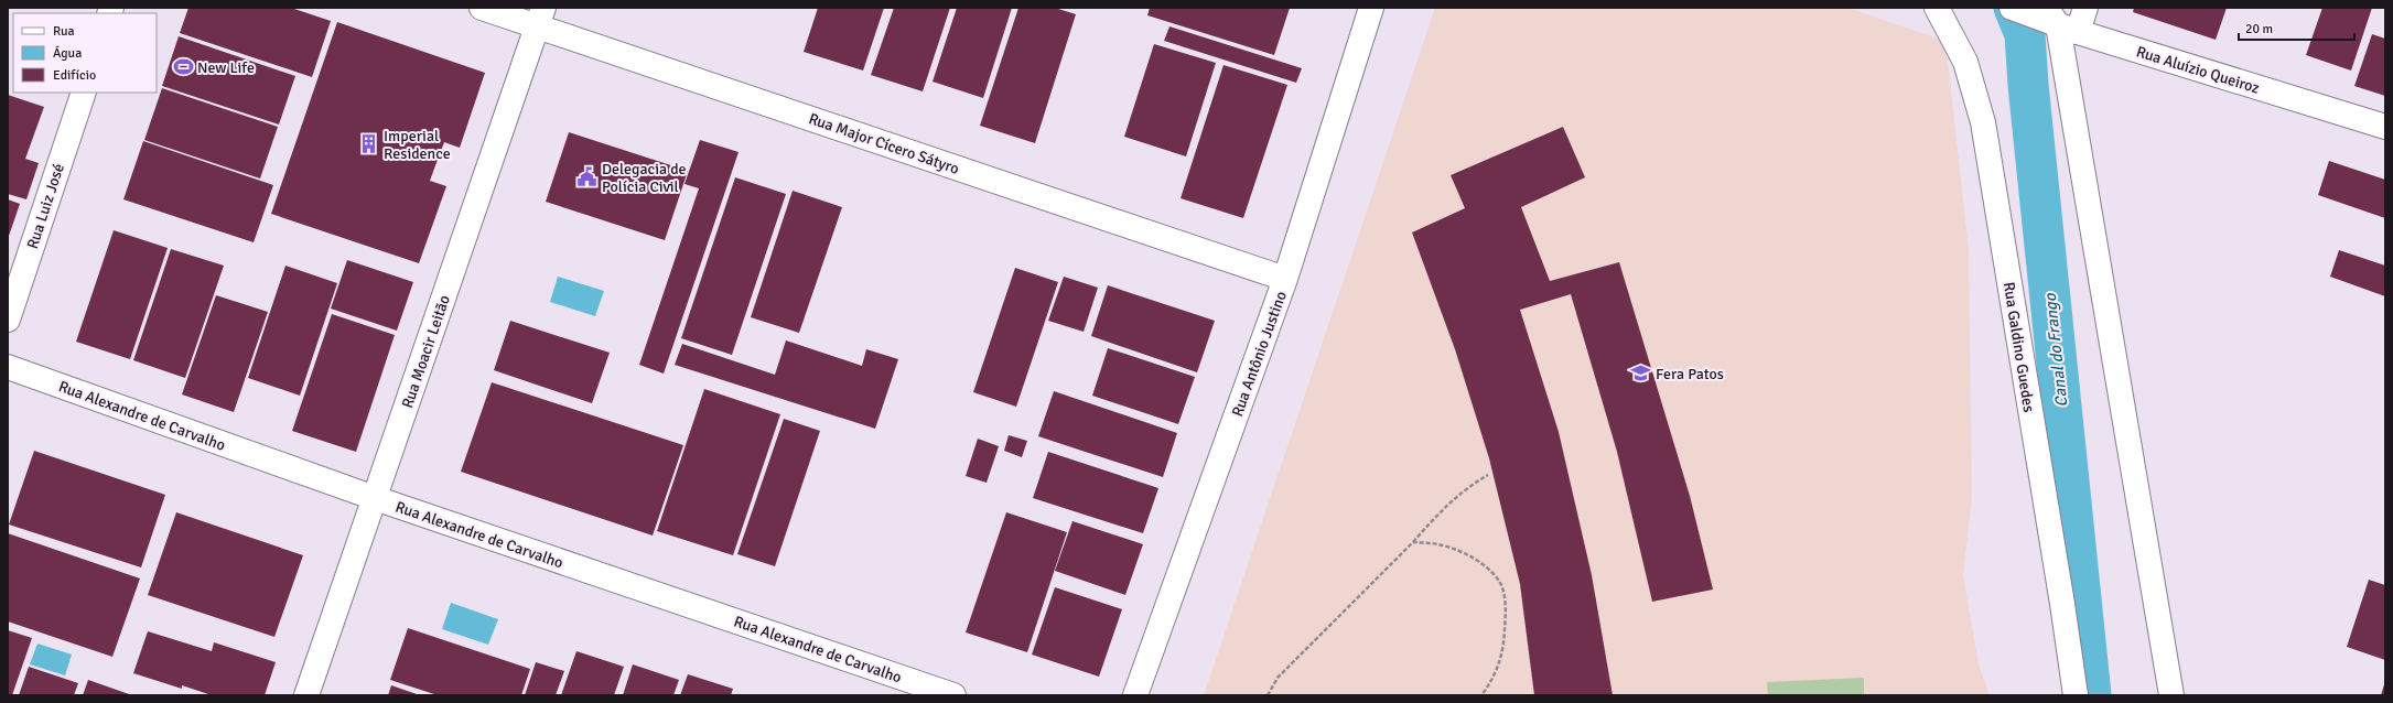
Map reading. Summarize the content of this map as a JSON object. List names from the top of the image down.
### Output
{
  "streets": {
    "street": [
      "Rua Aluízio Queiroz",
      "Rua Major Cícero Sátyro",
      "Rua Luiz José",
      "Rua Galdino Guedes",
      "Rua Moacir Leitão",
      "Rua Antônio Justino",
      "Rua Alexandre de Carvalho"
    ]
  },
  "crossings": [
    ["Rua Major Cícero Sátyro", "Rua Moacir Leitão"],
    ["Rua Major Cícero Sátyro", "Rua Antônio Justino"],
    ["Rua Moacir Leitão", "Rua Alexandre de Carvalho"]
  ],
  "water": ["Canal do Frango"],
  "places": {
    "sports": ["New Life"],
    "building": ["Imperial Residence"],
    "public building": ["Delegacia de Polícia Civil"],
    "school or university": ["Fera Patos"]
  },
  "legend": ["Rua", "Água", "Edifício"],
  "scale_bar": "20 m"
}
